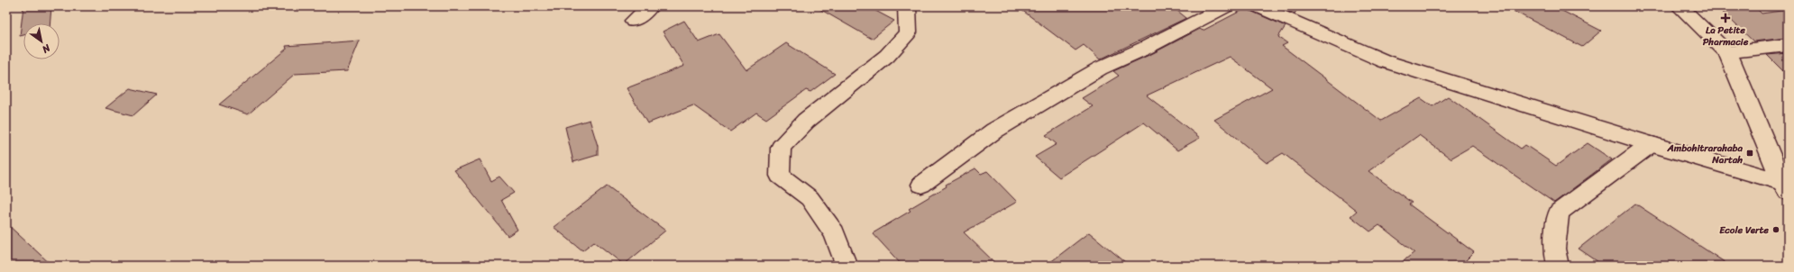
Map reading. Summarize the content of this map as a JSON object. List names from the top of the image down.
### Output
{
  "places": {
    "health": ["La Petite Pharmacie"],
    "transit": ["Ambohitrarahaba Nartah"],
    "other": ["Ecole Verte"]
  },
  "north": "bottom right"
}
